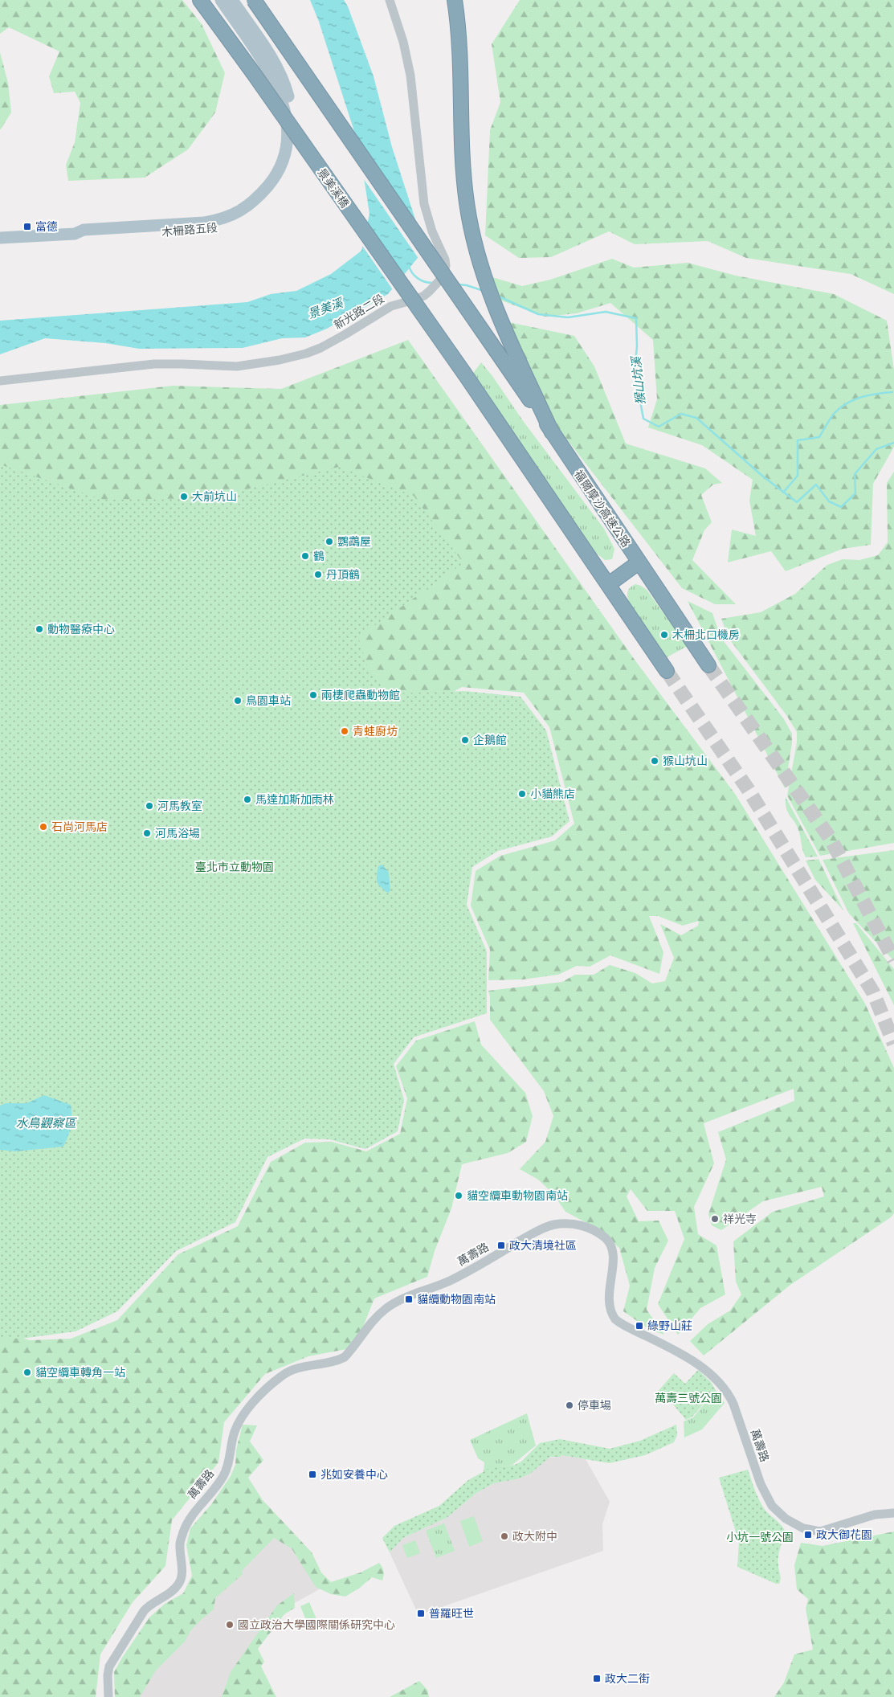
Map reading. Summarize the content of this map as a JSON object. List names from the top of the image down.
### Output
{
  "streets": {
    "highway": ["景美溪橋", "福爾摩沙高速公路"],
    "main road": ["木柵路五段"],
    "street": ["新光路二段", "萬壽路"]
  },
  "water": ["景美溪", "猴山坑溪", "水鳥觀察區"],
  "parks": ["臺北市立動物園", "萬壽三號公園", "小坑一號公園"],
  "places": {
    "transit": [
      "富德",
      "政大清境社區",
      "貓纜動物園南站",
      "綠野山莊",
      "兆如安養中心",
      "政大御花園",
      "普羅旺世",
      "政大二街"
    ],
    "other": [
      "大前坑山",
      "鸚鵡屋",
      "鶴",
      "丹頂鶴",
      "動物醫療中心",
      "木柵北口機房",
      "兩棲爬蟲動物館",
      "鳥園車站",
      "青蛙廚坊",
      "企鵝館",
      "猴山坑山",
      "小貓熊店",
      "馬達加斯加雨林",
      "河馬教室",
      "石尚河馬店",
      "河馬浴場",
      "貓空纜車動物園南站",
      "祥光寺",
      "貓空纜車轉角一站",
      "停車場",
      "政大附中",
      "國立政治大學國際關係研究中心"
    ]
  }
}
